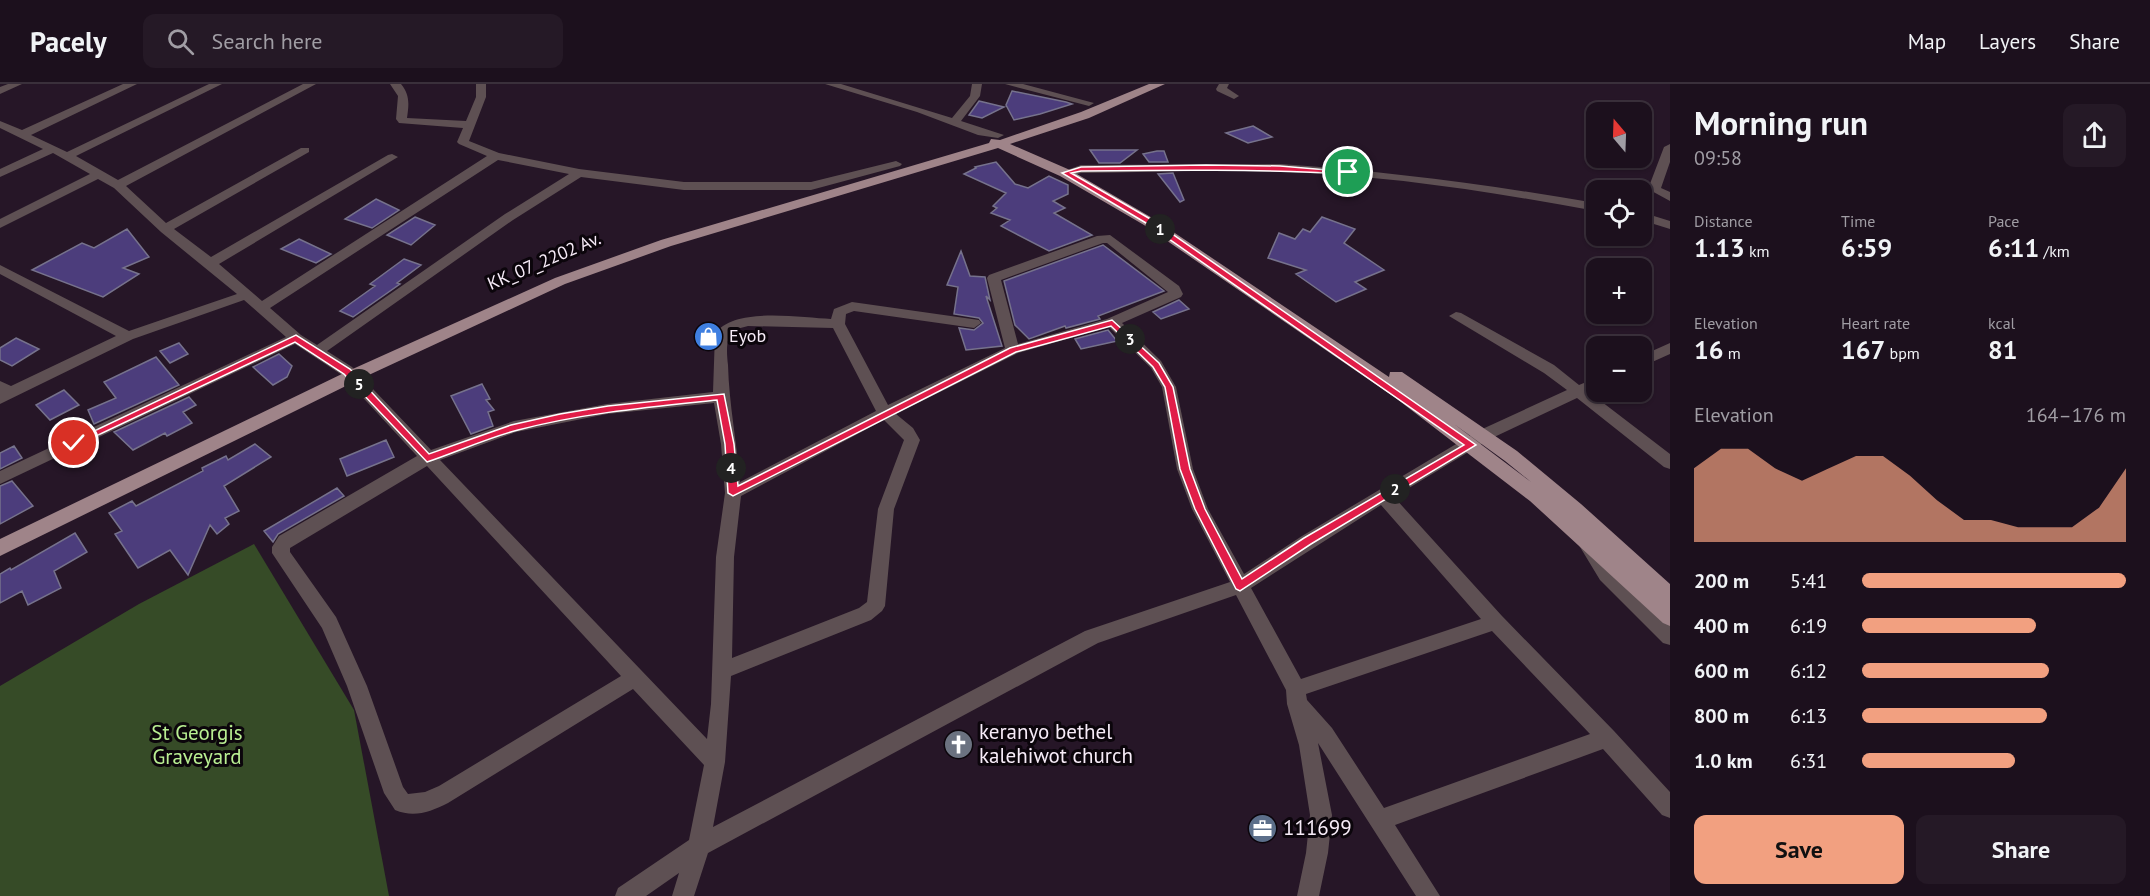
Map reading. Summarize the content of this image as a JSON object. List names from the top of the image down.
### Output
{
  "streets": {
    "main road": ["KK_07_2202 Av."]
  },
  "parks": ["St Georgis Graveyard"],
  "places": {
    "shop": ["Eyob"],
    "church": ["keranyo bethel kalehiwot church"],
    "office": ["111699"]
  },
  "north": "top",
  "page": {
    "header": "Pacely",
    "search": "Search here",
    "nav": ["Map", "Layers", "Share"],
    "heading": ["Morning run", "09:58"],
    "map_buttons": ["+", "−"],
    "stats": [
      ["Distance", "1.13 km"],
      ["Time", "6:59"],
      ["Pace", "6:11 /km"],
      ["Elevation", "16 m"],
      ["Heart rate", "167 bpm"],
      ["kcal", "81"]
    ],
    "pins": [
      "1",
      "3",
      "5",
      "4",
      "2"
    ],
    "chart": ["Elevation", "164–176 m"],
    "list": [
      {
        "name": "200 m",
        "note": "5:41"
      },
      {
        "name": "400 m",
        "note": "6:19"
      },
      {
        "name": "600 m",
        "note": "6:12"
      },
      {
        "name": "800 m",
        "note": "6:13"
      },
      {
        "name": "1.0 km",
        "note": "6:31"
      }
    ],
    "buttons": ["Save", "Share"]
  }
}
